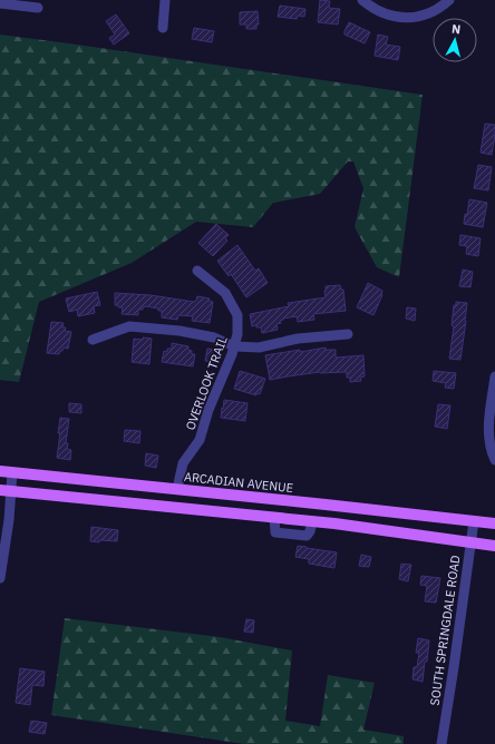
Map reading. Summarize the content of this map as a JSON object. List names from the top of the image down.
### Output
{
  "streets": {
    "main road": ["ARCADIAN AVENUE"],
    "street": ["OVERLOOK TRAIL", "SOUTH SPRINGDALE ROAD"]
  },
  "crossings": [
    ["OVERLOOK TRAIL", "ARCADIAN AVENUE"],
    ["ARCADIAN AVENUE", "SOUTH SPRINGDALE ROAD"]
  ],
  "north": "top"
}
